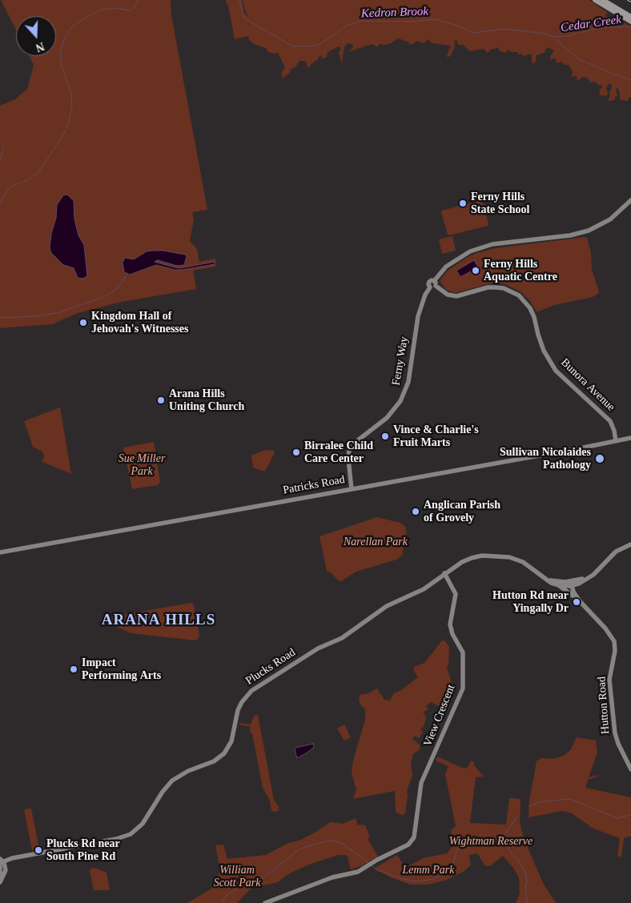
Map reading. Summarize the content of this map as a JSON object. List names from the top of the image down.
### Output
{
  "streets": {
    "street": [
      "Ferny Way",
      "Bunora Avenue",
      "Patricks Road",
      "Plucks Road",
      "Hutton Road",
      "View Crescent"
    ]
  },
  "crossings": [
    ["Ferny Way", "Bunora Avenue"],
    ["Ferny Way", "Patricks Road"],
    ["Bunora Avenue", "Patricks Road"],
    ["Plucks Road", "Hutton Road"],
    ["Plucks Road", "View Crescent"]
  ],
  "districts": ["ARANA HILLS"],
  "water": ["Kedron Brook", "Cedar Creek"],
  "parks": [
    "Sue Miller Park",
    "Narellan Park",
    "Wightman Reserve",
    "William Scott Park",
    "Lemm Park"
  ],
  "places": [
    "Ferny Hills State School",
    "Ferny Hills Aquatic Centre",
    "Kingdom Hall of Jehovah's Witnesses",
    "Arana Hills Uniting Church",
    "Vince & Charlie's Fruit Marts",
    "Birralee Child Care Center",
    "Sullivan Nicolaides Pathology",
    "Anglican Parish of Grovely",
    "Hutton Rd near Yingally Dr",
    "Impact Performing Arts",
    "Plucks Rd near South Pine Rd"
  ],
  "north": "bottom"
}
